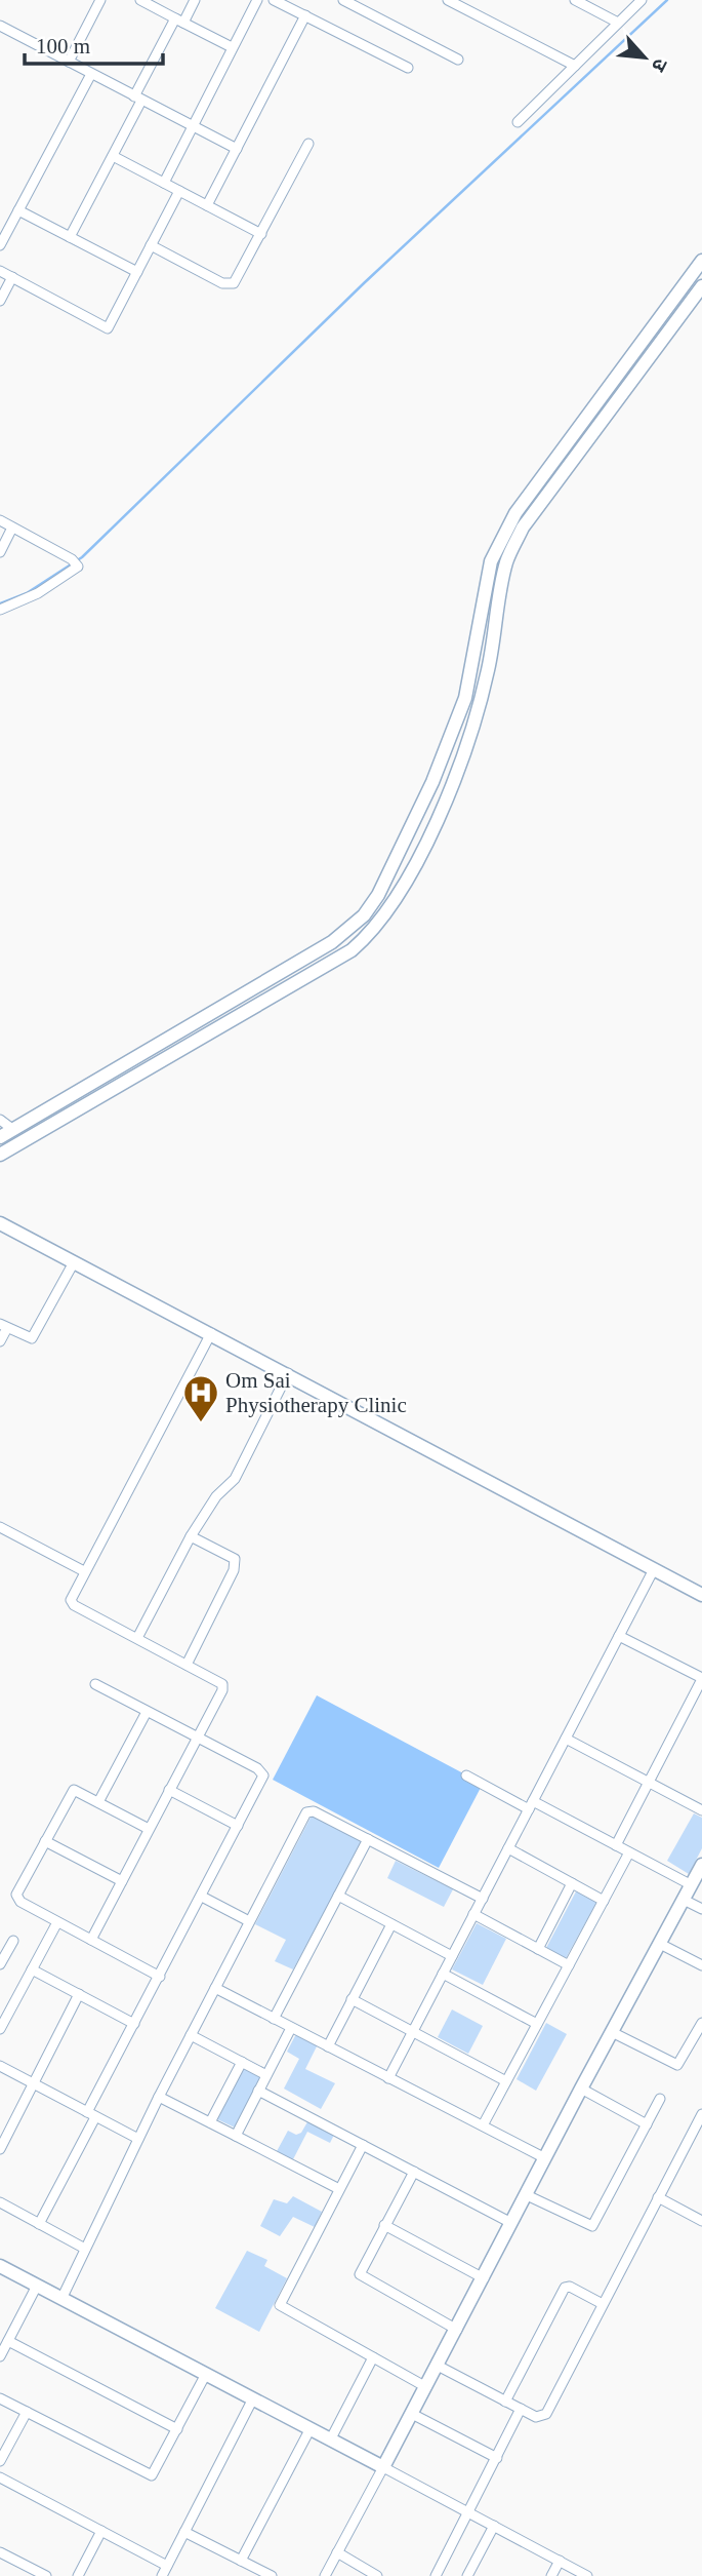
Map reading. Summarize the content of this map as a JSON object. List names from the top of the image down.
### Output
{
  "places": {
    "hospital": ["Om Sai Physiotherapy Clinic"]
  },
  "scale_bar": "100 m",
  "north": "bottom right"
}
